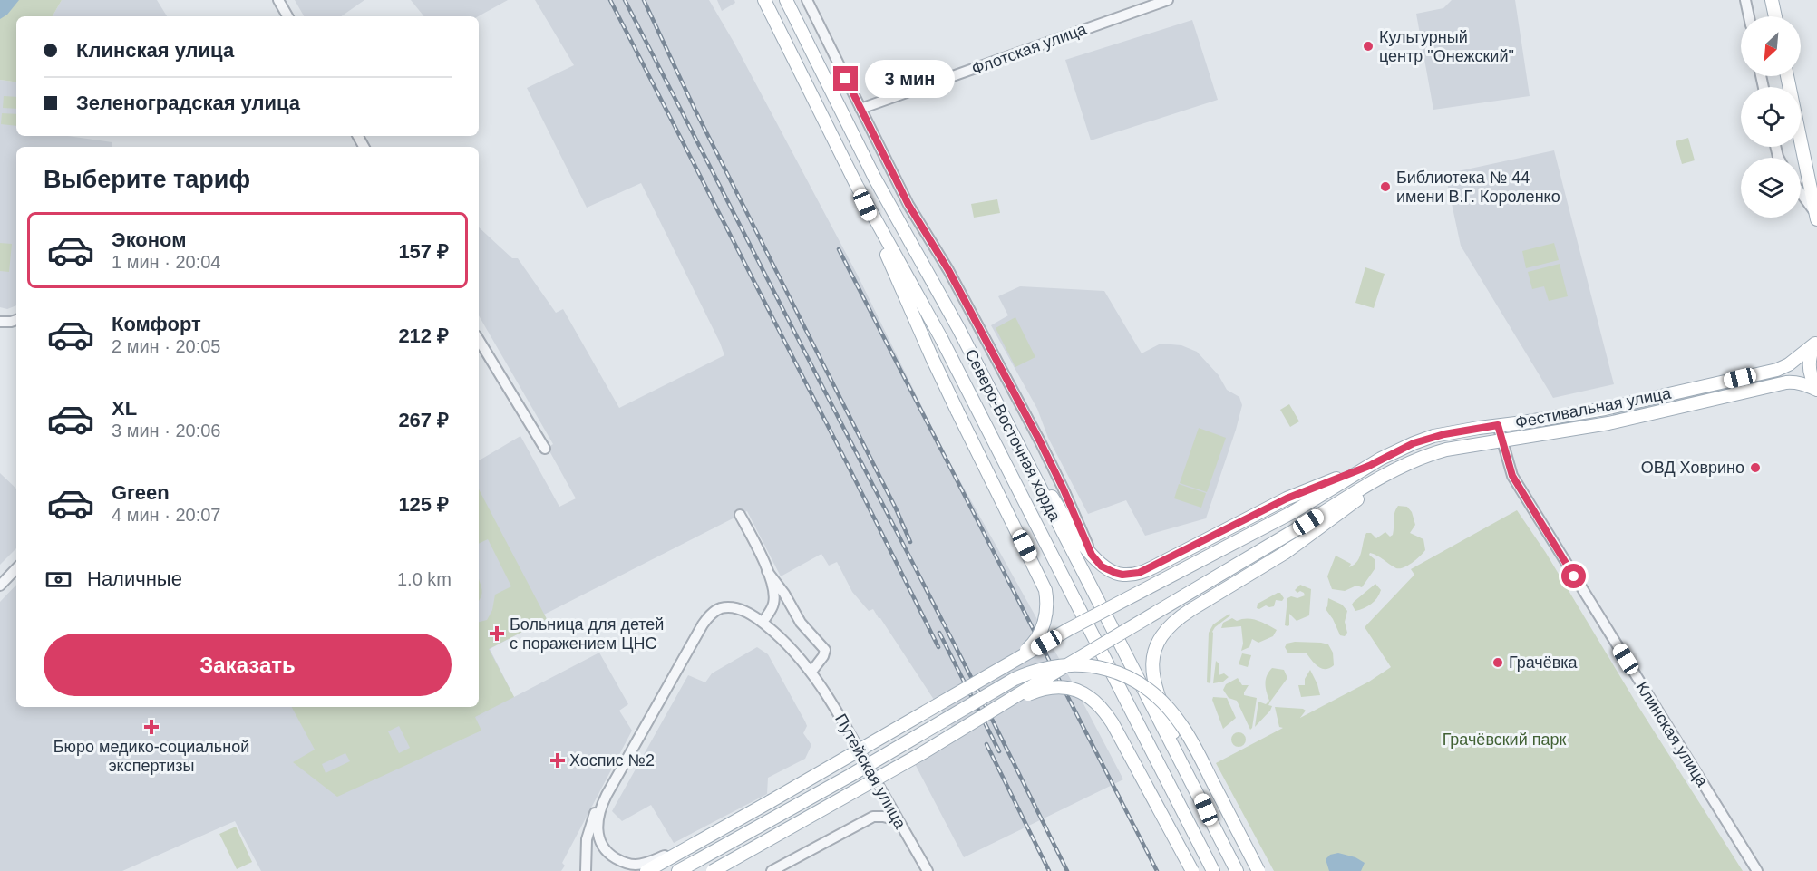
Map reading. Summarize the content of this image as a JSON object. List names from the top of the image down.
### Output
{
  "streets": {
    "main road": ["Фестивальная улица", "Северо-Восточная хорда"],
    "street": ["Флотская улица", "Клинская улица", "Путейская улица"]
  },
  "crossings": [
    ["Фестивальная улица", "Клинская улица"]
  ],
  "parks": ["Грачёвский парк"],
  "places": {
    "other": [
      "Культурный центр \"Онежский\"",
      "Библиотека № 44 имени В.Г. Короленко",
      "ОВД Ховрино",
      "Грачёвка"
    ],
    "health": ["Больница для детей с поражением ЦНС", "Бюро медико-социальной экспертизы", "Хоспис №2"]
  },
  "north": "bottom left",
  "page": {
    "banner": ["Клинская улица", "Зеленоградская улица"],
    "bubble": "3 мин",
    "heading": "Выберите тариф",
    "list": [
      {
        "name": "Эконом",
        "note": "1 мин · 20:04",
        "value": "157 ₽"
      },
      {
        "name": "Комфорт",
        "note": "2 мин · 20:05",
        "value": "212 ₽"
      },
      {
        "name": "XL",
        "note": "3 мин · 20:06",
        "value": "267 ₽"
      },
      {
        "name": "Green",
        "note": "4 мин · 20:07",
        "value": "125 ₽"
      }
    ],
    "pay": ["Наличные", "1.0 km"],
    "buttons": "Заказать"
  }
}
